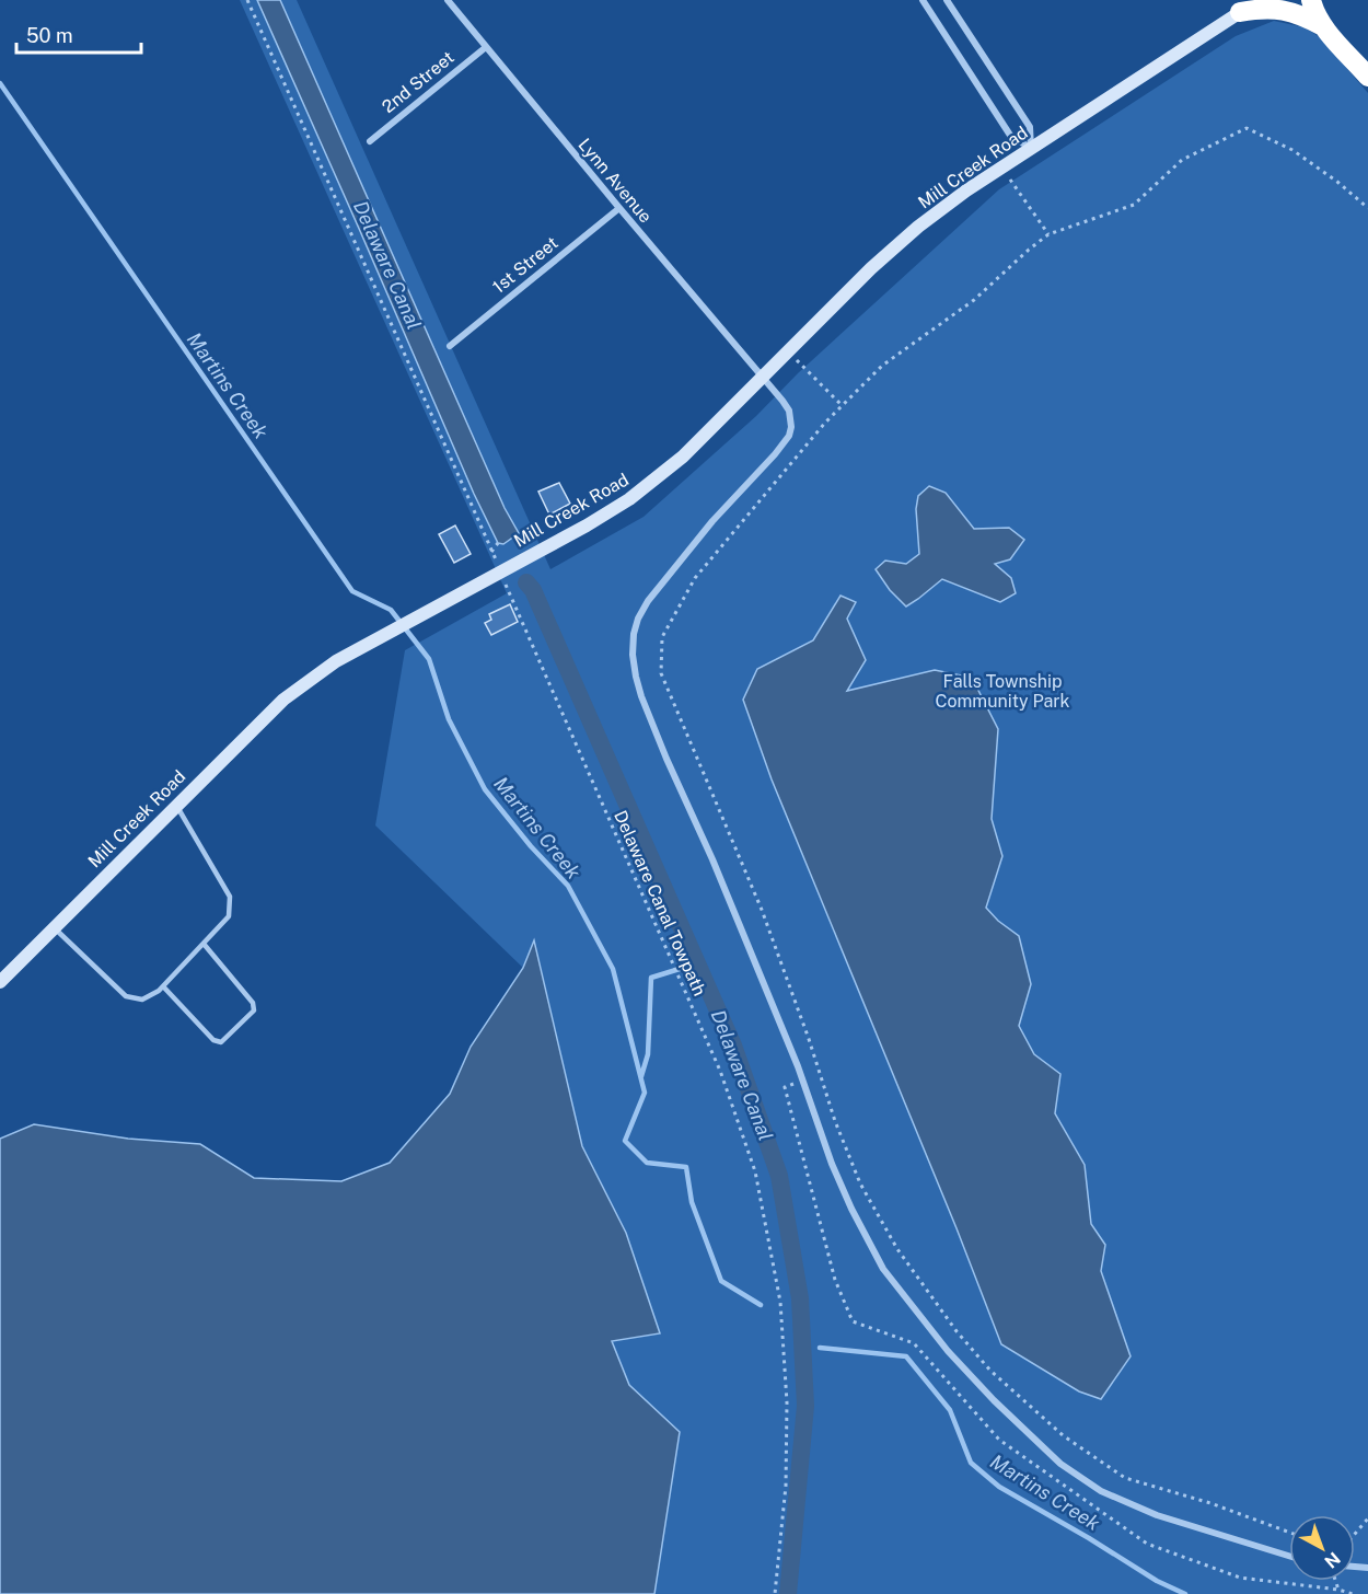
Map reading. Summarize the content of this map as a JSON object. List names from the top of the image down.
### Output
{
  "streets": {
    "main road": ["Mill Creek Road"],
    "street": ["2nd Street", "Lynn Avenue", "1st Street"],
    "path": ["Delaware Canal Towpath"]
  },
  "crossings": [
    ["2nd Street", "Lynn Avenue"],
    ["Mill Creek Road", "Lynn Avenue"],
    ["Lynn Avenue", "1st Street"]
  ],
  "water": ["Delaware Canal", "Martins Creek"],
  "parks": ["Falls Township Community Park"],
  "scale_bar": "50 m",
  "north": "bottom right"
}
